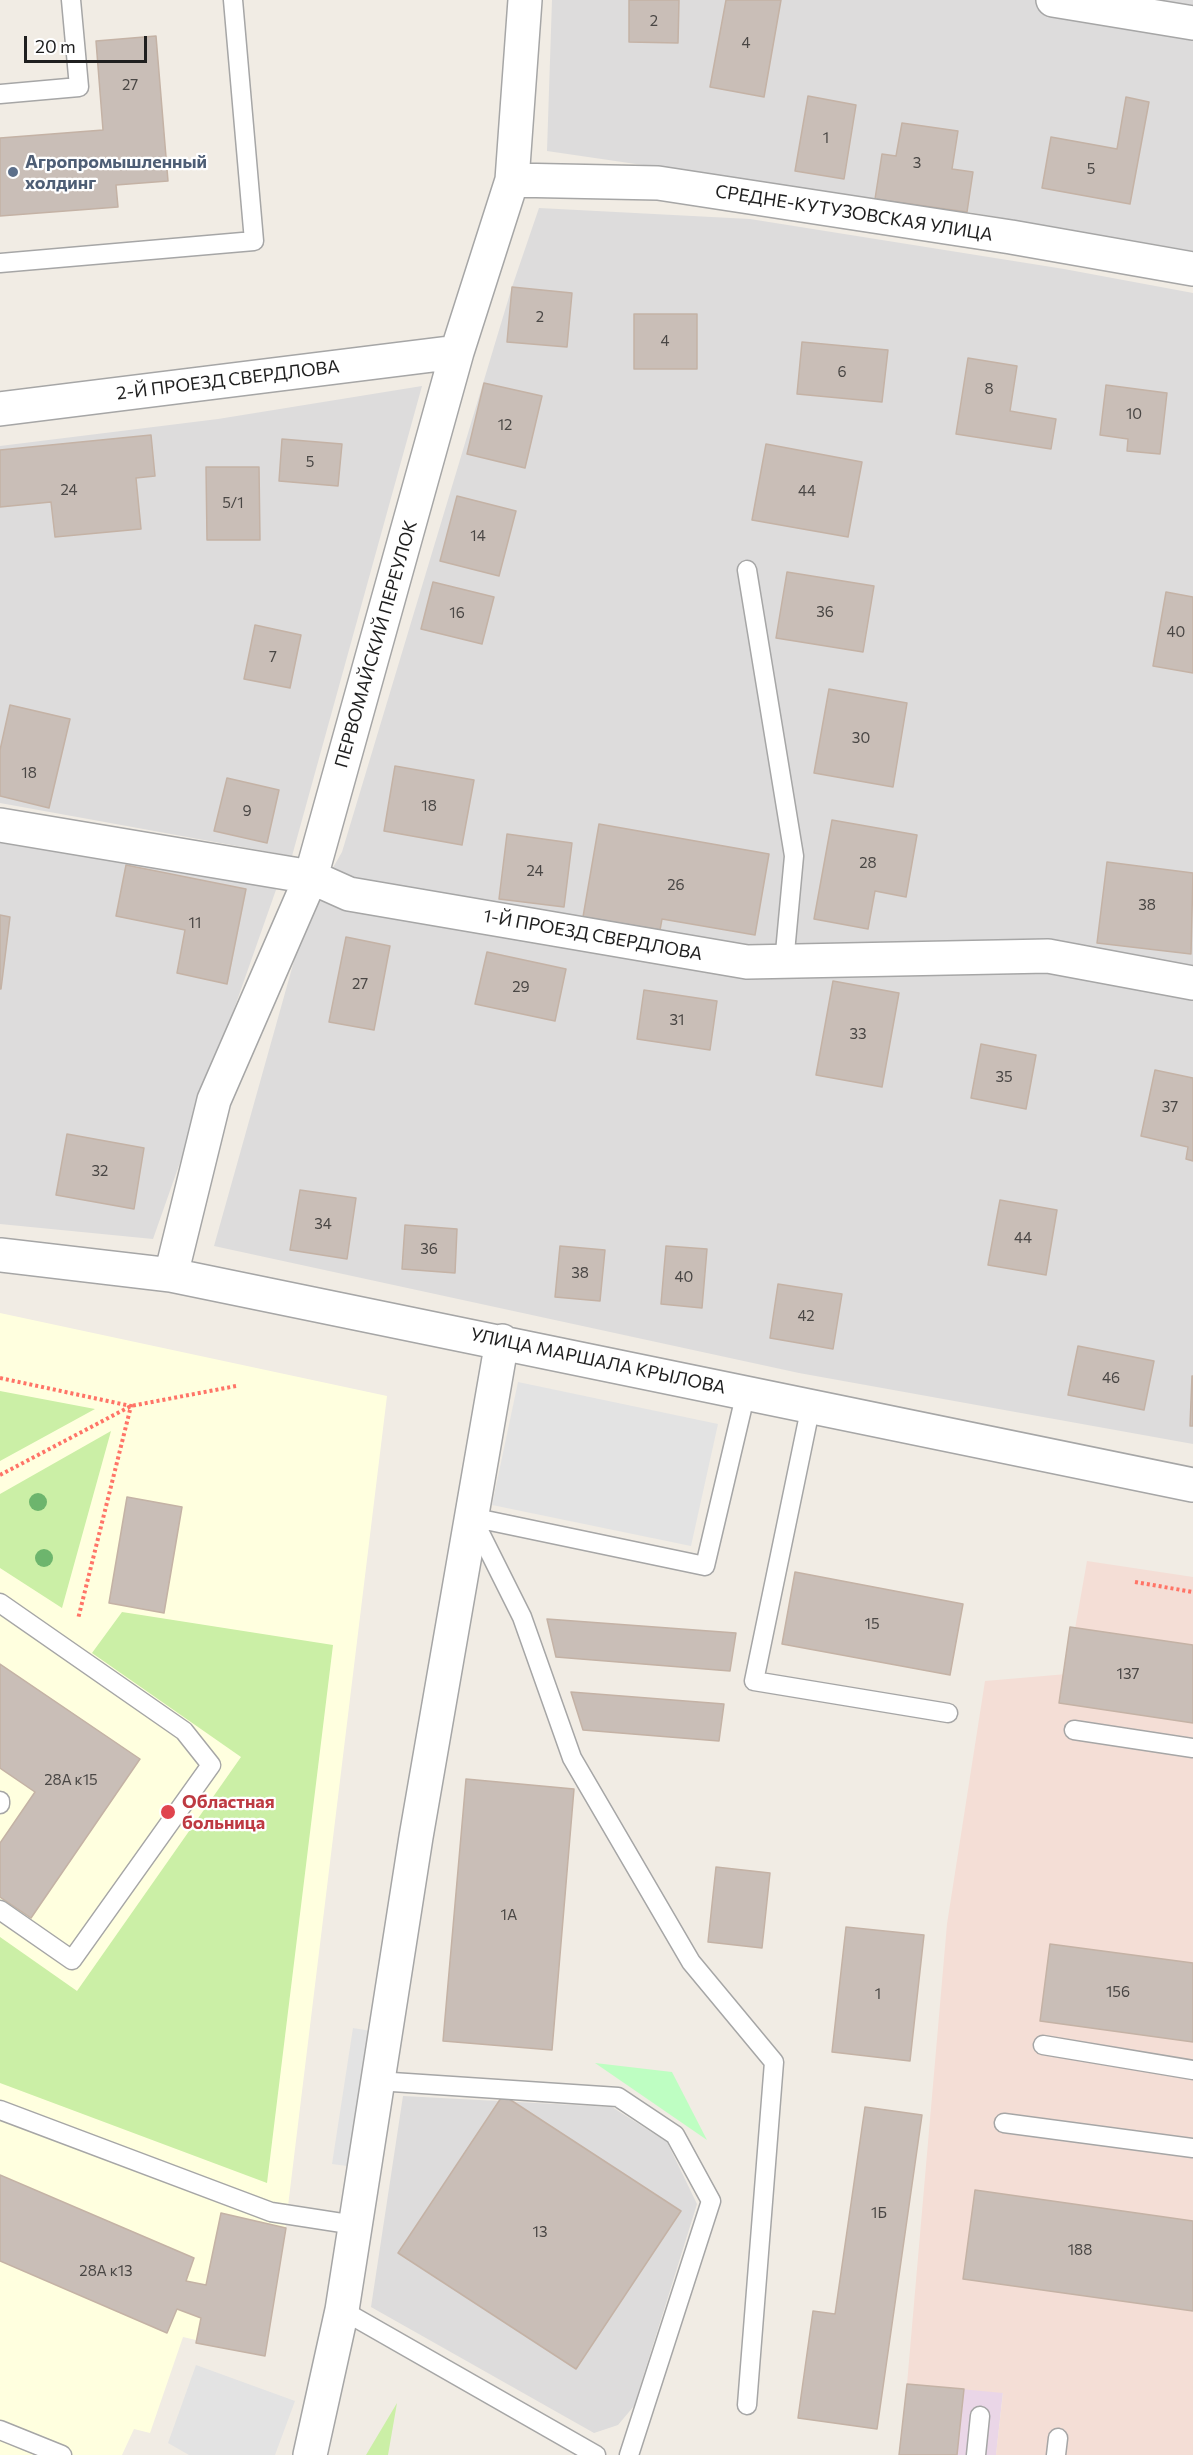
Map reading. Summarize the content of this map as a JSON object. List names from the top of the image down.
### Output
{
  "streets": {
    "street": [
      "СРЕДНЕ-КУТУЗОВСКАЯ УЛИЦА",
      "2-Й ПРОЕЗД СВЕРДЛОВА",
      "ПЕРВОМАЙСКИЙ ПЕРЕУЛОК",
      "1-Й ПРОЕЗД СВЕРДЛОВА",
      "УЛИЦА МАРШАЛА КРЫЛОВА"
    ]
  },
  "crossings": [
    ["СРЕДНЕ-КУТУЗОВСКАЯ УЛИЦА", "ПЕРВОМАЙСКИЙ ПЕРЕУЛОК"],
    ["2-Й ПРОЕЗД СВЕРДЛОВА", "ПЕРВОМАЙСКИЙ ПЕРЕУЛОК"],
    ["ПЕРВОМАЙСКИЙ ПЕРЕУЛОК", "1-Й ПРОЕЗД СВЕРДЛОВА"],
    ["ПЕРВОМАЙСКИЙ ПЕРЕУЛОК", "УЛИЦА МАРШАЛА КРЫЛОВА"]
  ],
  "places": ["Агропромышленный холдинг", "Областная больница"],
  "house_numbers": [
    "2",
    "4",
    "27",
    "1",
    "3",
    "5",
    "2",
    "4",
    "6",
    "8",
    "10",
    "12",
    "5",
    "24",
    "44",
    "5/1",
    "14",
    "36",
    "16",
    "40",
    "7",
    "30",
    "18",
    "18",
    "9",
    "28",
    "24",
    "26",
    "38",
    "11",
    "27",
    "29",
    "31",
    "33",
    "35",
    "37",
    "32",
    "34",
    "44",
    "36",
    "38",
    "40",
    "42",
    "46",
    "15",
    "137",
    "28А к15",
    "1А",
    "156",
    "1",
    "1Б",
    "13",
    "188",
    "28А к13"
  ],
  "scale_bar": "20 m"
}
